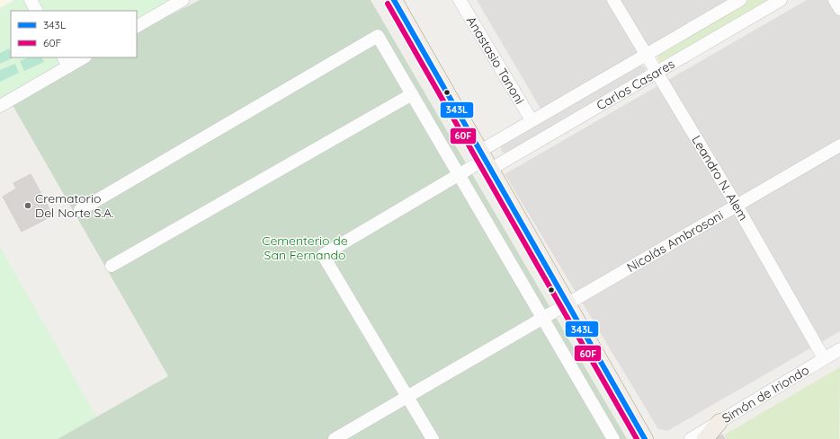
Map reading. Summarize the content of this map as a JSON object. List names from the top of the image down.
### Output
{
  "streets": {
    "street": [
      "Anastasio Tanoni",
      "Carlos Casares",
      "Leandro N. Alem",
      "Nicolás Ambrosoni",
      "Simón de Iriondo"
    ]
  },
  "crossings": [
    ["Anastasio Tanoni", "Carlos Casares"],
    ["Carlos Casares", "Leandro N. Alem"],
    ["Leandro N. Alem", "Nicolás Ambrosoni"],
    ["Leandro N. Alem", "Simón de Iriondo"]
  ],
  "parks": ["Cementerio de San Fernando"],
  "places": ["Crematorio Del Norte S.A."],
  "lines": ["transit line 343L", "transit line 60F"],
  "legend": ["343L", "60F"]
}
